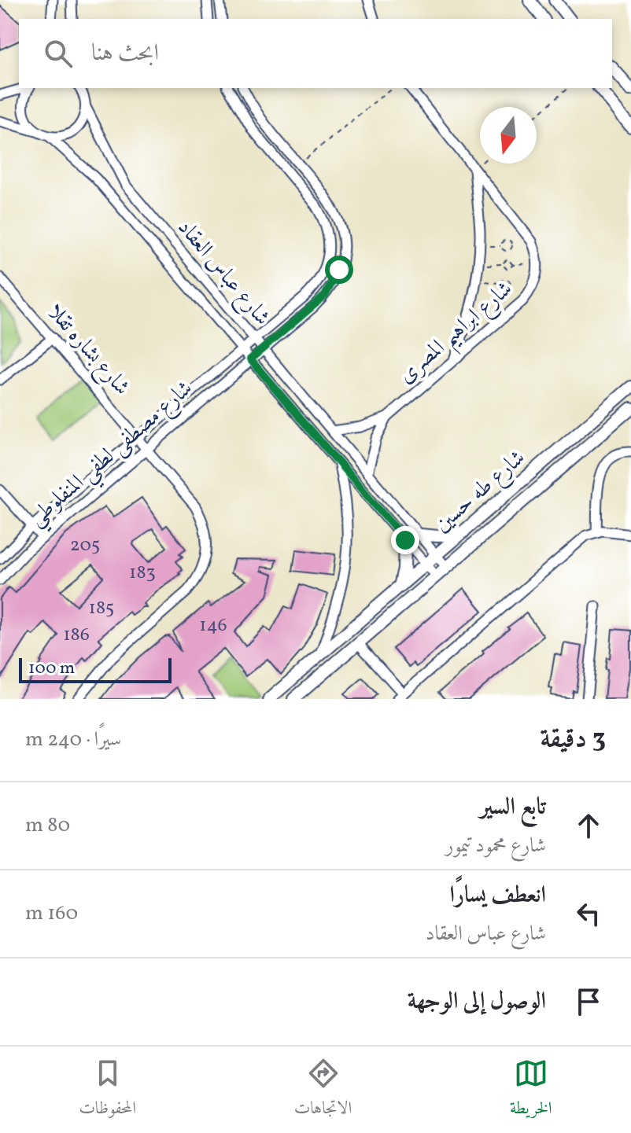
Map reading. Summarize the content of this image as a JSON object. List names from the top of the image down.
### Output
{
  "streets": {
    "street": [
      "شارع عباس العقاد",
      "شارع ابراهيم المصرى",
      "شارع بشاره تقلا",
      "شارع مصطفى لطفي المنفلوطي",
      "شارع طه حسين"
    ]
  },
  "crossings": [
    ["شارع عباس العقاد", "شارع ابراهيم المصرى"],
    ["شارع عباس العقاد", "شارع مصطفى لطفي المنفلوطي"],
    ["شارع عباس العقاد", "شارع طه حسين"],
    ["شارع بشاره تقلا", "شارع مصطفى لطفي المنفلوطي"]
  ],
  "house_numbers": [
    "205",
    "183",
    "185",
    "146",
    "186"
  ],
  "scale_bar": "100 m",
  "north": "bottom",
  "page": {
    "search": "ابحث هنا",
    "scale": "100 m",
    "heading": ["3 دقيقة", "سيرًا · 240 m"],
    "list": [
      ["تابع السير", "شارع محمود تيمور", "80 m"],
      ["انعطف يسارًا", "شارع عباس العقاد", "160 m"],
      "الوصول إلى الوجهة"
    ],
    "nav": ["الخريطة", "الاتجاهات", "المحفوظات"]
  }
}
